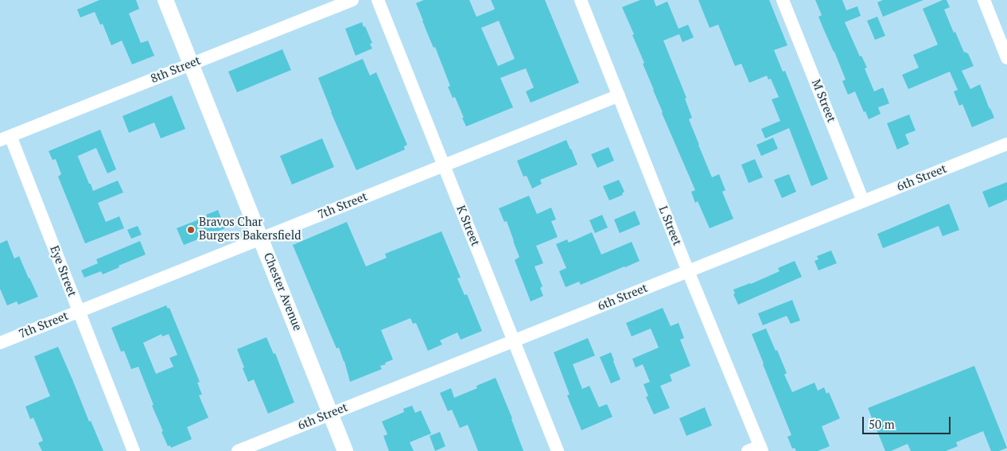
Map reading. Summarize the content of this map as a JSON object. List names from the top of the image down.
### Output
{
  "streets": {
    "main road": ["Chester Avenue"],
    "street": [
      "8th Street",
      "M Street",
      "6th Street",
      "7th Street",
      "K Street",
      "L Street",
      "Eye Street"
    ]
  },
  "crossings": [
    ["8th Street", "Eye Street"],
    ["8th Street", "Chester Avenue"],
    ["M Street", "6th Street"],
    ["6th Street", "K Street"],
    ["6th Street", "L Street"],
    ["6th Street", "Chester Avenue"],
    ["7th Street", "K Street"],
    ["7th Street", "L Street"],
    ["7th Street", "Eye Street"],
    ["7th Street", "Chester Avenue"]
  ],
  "places": ["Bravos Char Burgers Bakersfield"],
  "scale_bar": "50 m"
}
